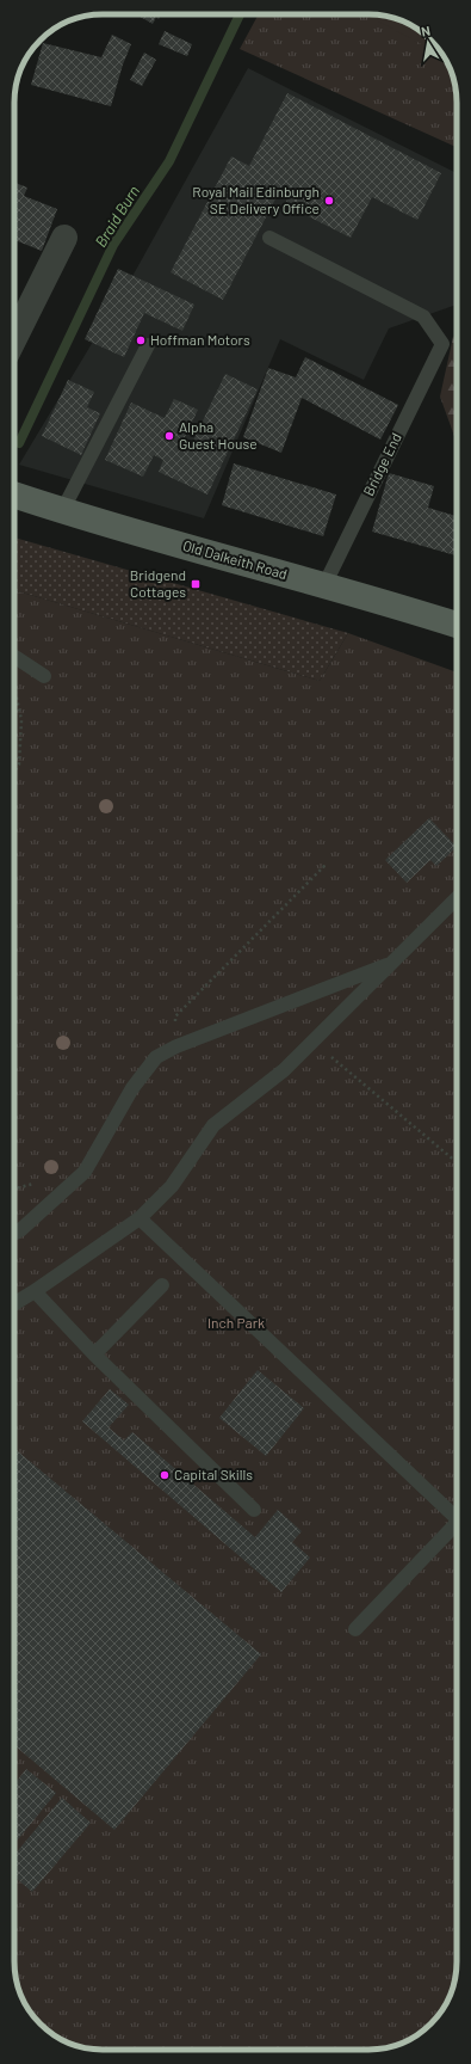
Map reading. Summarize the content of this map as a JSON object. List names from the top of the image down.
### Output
{
  "streets": {
    "main road": ["Old Dalkeith Road"],
    "lane": ["Bridge End"]
  },
  "crossings": [
    ["Bridge End", "Old Dalkeith Road"]
  ],
  "water": ["Braid Burn"],
  "parks": ["Inch Park"],
  "places": {
    "other": [
      "Royal Mail Edinburgh SE Delivery Office",
      "Hoffman Motors",
      "Alpha Guest House",
      "Capital Skills"
    ],
    "transit": ["Bridgend Cottages"]
  },
  "north": "top"
}
